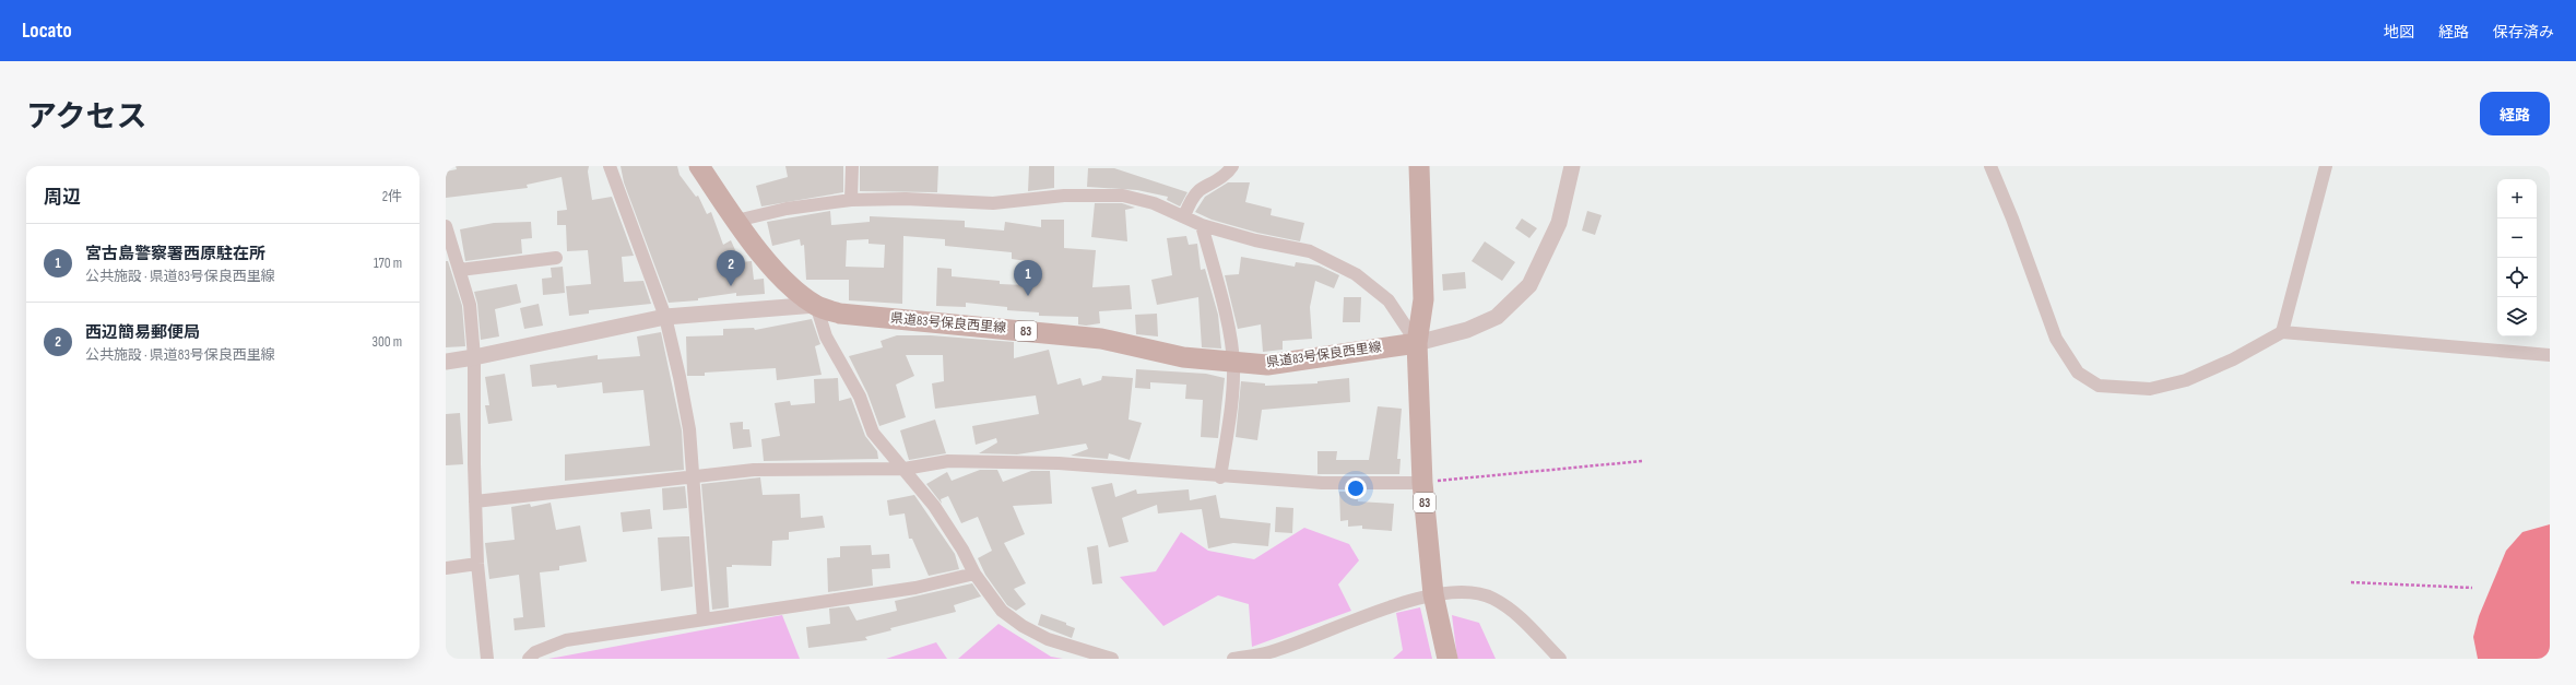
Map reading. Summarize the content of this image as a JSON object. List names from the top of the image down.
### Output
{
  "streets": {
    "main road": ["県道83号保良西里線", "83"]
  },
  "crossings": [
    ["県道83号保良西里線", "83"]
  ],
  "page": {
    "header": "Locato",
    "nav": ["地図", "経路", "保存済み"],
    "title": "アクセス",
    "buttons": "経路",
    "heading": ["周辺", "2件"],
    "map_buttons": ["+", "−"],
    "list": [
      {
        "mark": "1",
        "name": "宮古島警察署西原駐在所",
        "note": "公共施設 · 県道83号保良西里線",
        "value": "170 m"
      },
      {
        "mark": "2",
        "name": "西辺簡易郵便局",
        "note": "公共施設 · 県道83号保良西里線",
        "value": "300 m"
      }
    ],
    "pins": ["2", "1"]
  }
}
